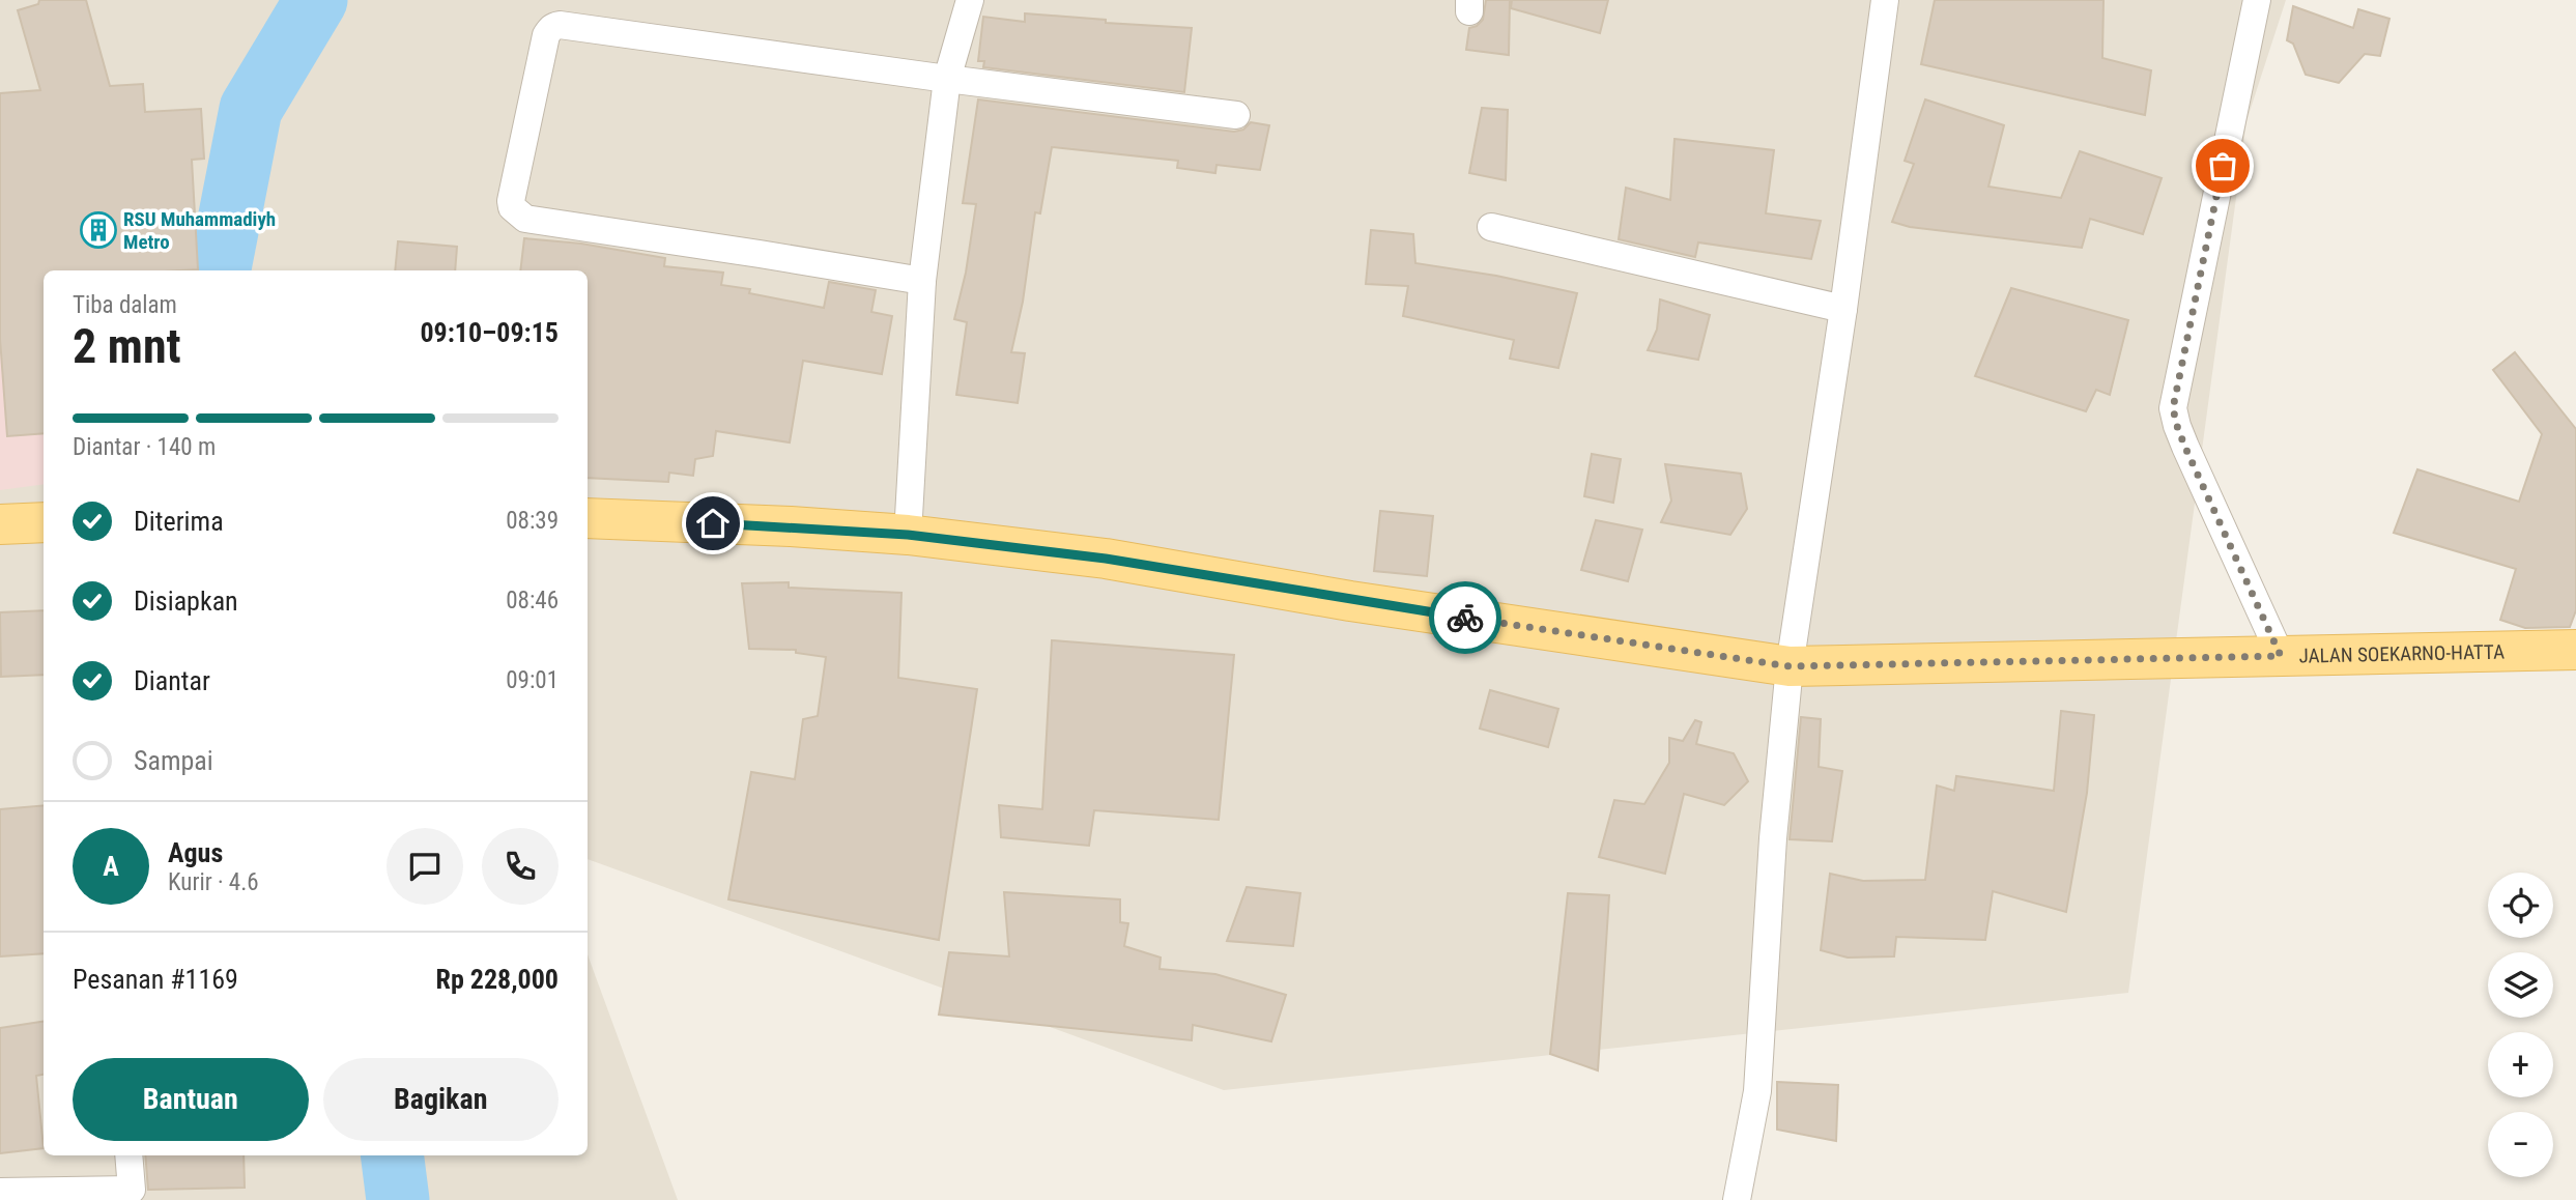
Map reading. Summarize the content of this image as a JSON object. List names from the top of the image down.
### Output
{
  "streets": {
    "main road": ["JALAN SOEKARNO-HATTA"]
  },
  "places": {
    "building": ["RSU Muhammadiyh Metro"]
  },
  "page": {
    "heading": ["2 mnt", "Tiba dalam", "09:10–09:15"],
    "panel": [
      "Agus",
      "Kurir · 4.6",
      "Pesanan #1169",
      "Rp 228,000"
    ],
    "bar": "Diantar · 140 m",
    "list": [
      ["Diterima", "08:39"],
      ["Disiapkan", "08:46"],
      ["Diantar", "09:01"],
      "Sampai"
    ],
    "round": "A",
    "map_buttons": ["+", "−"],
    "buttons": ["Bantuan", "Bagikan"]
  }
}
